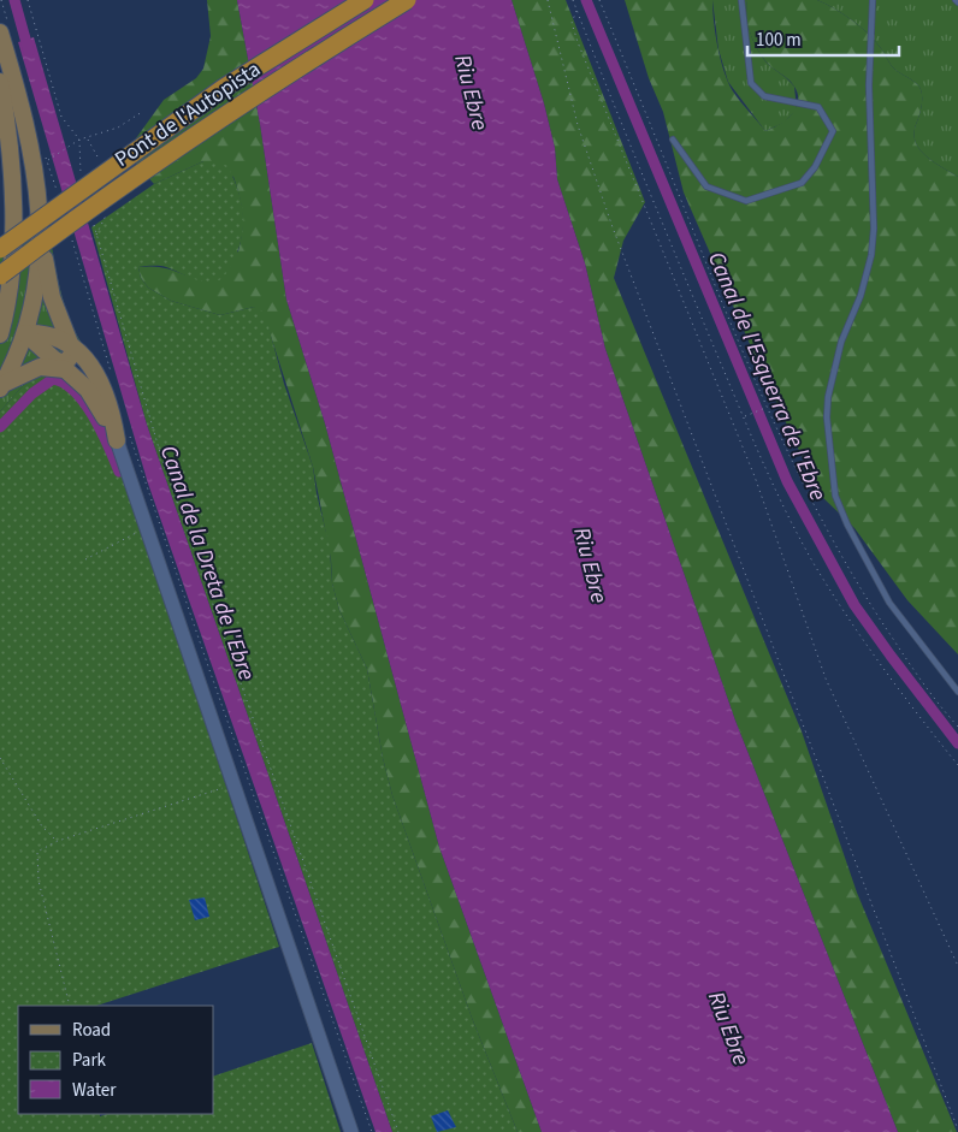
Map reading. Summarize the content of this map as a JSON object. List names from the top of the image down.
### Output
{
  "streets": {
    "highway": ["Pont de l'Autopista"]
  },
  "water": ["Riu Ebre", "Canal de l'Esquerra de l'Ebre", "Canal de la Dreta de l'Ebre"],
  "legend": ["Road", "Park", "Water"],
  "scale_bar": "100 m"
}
